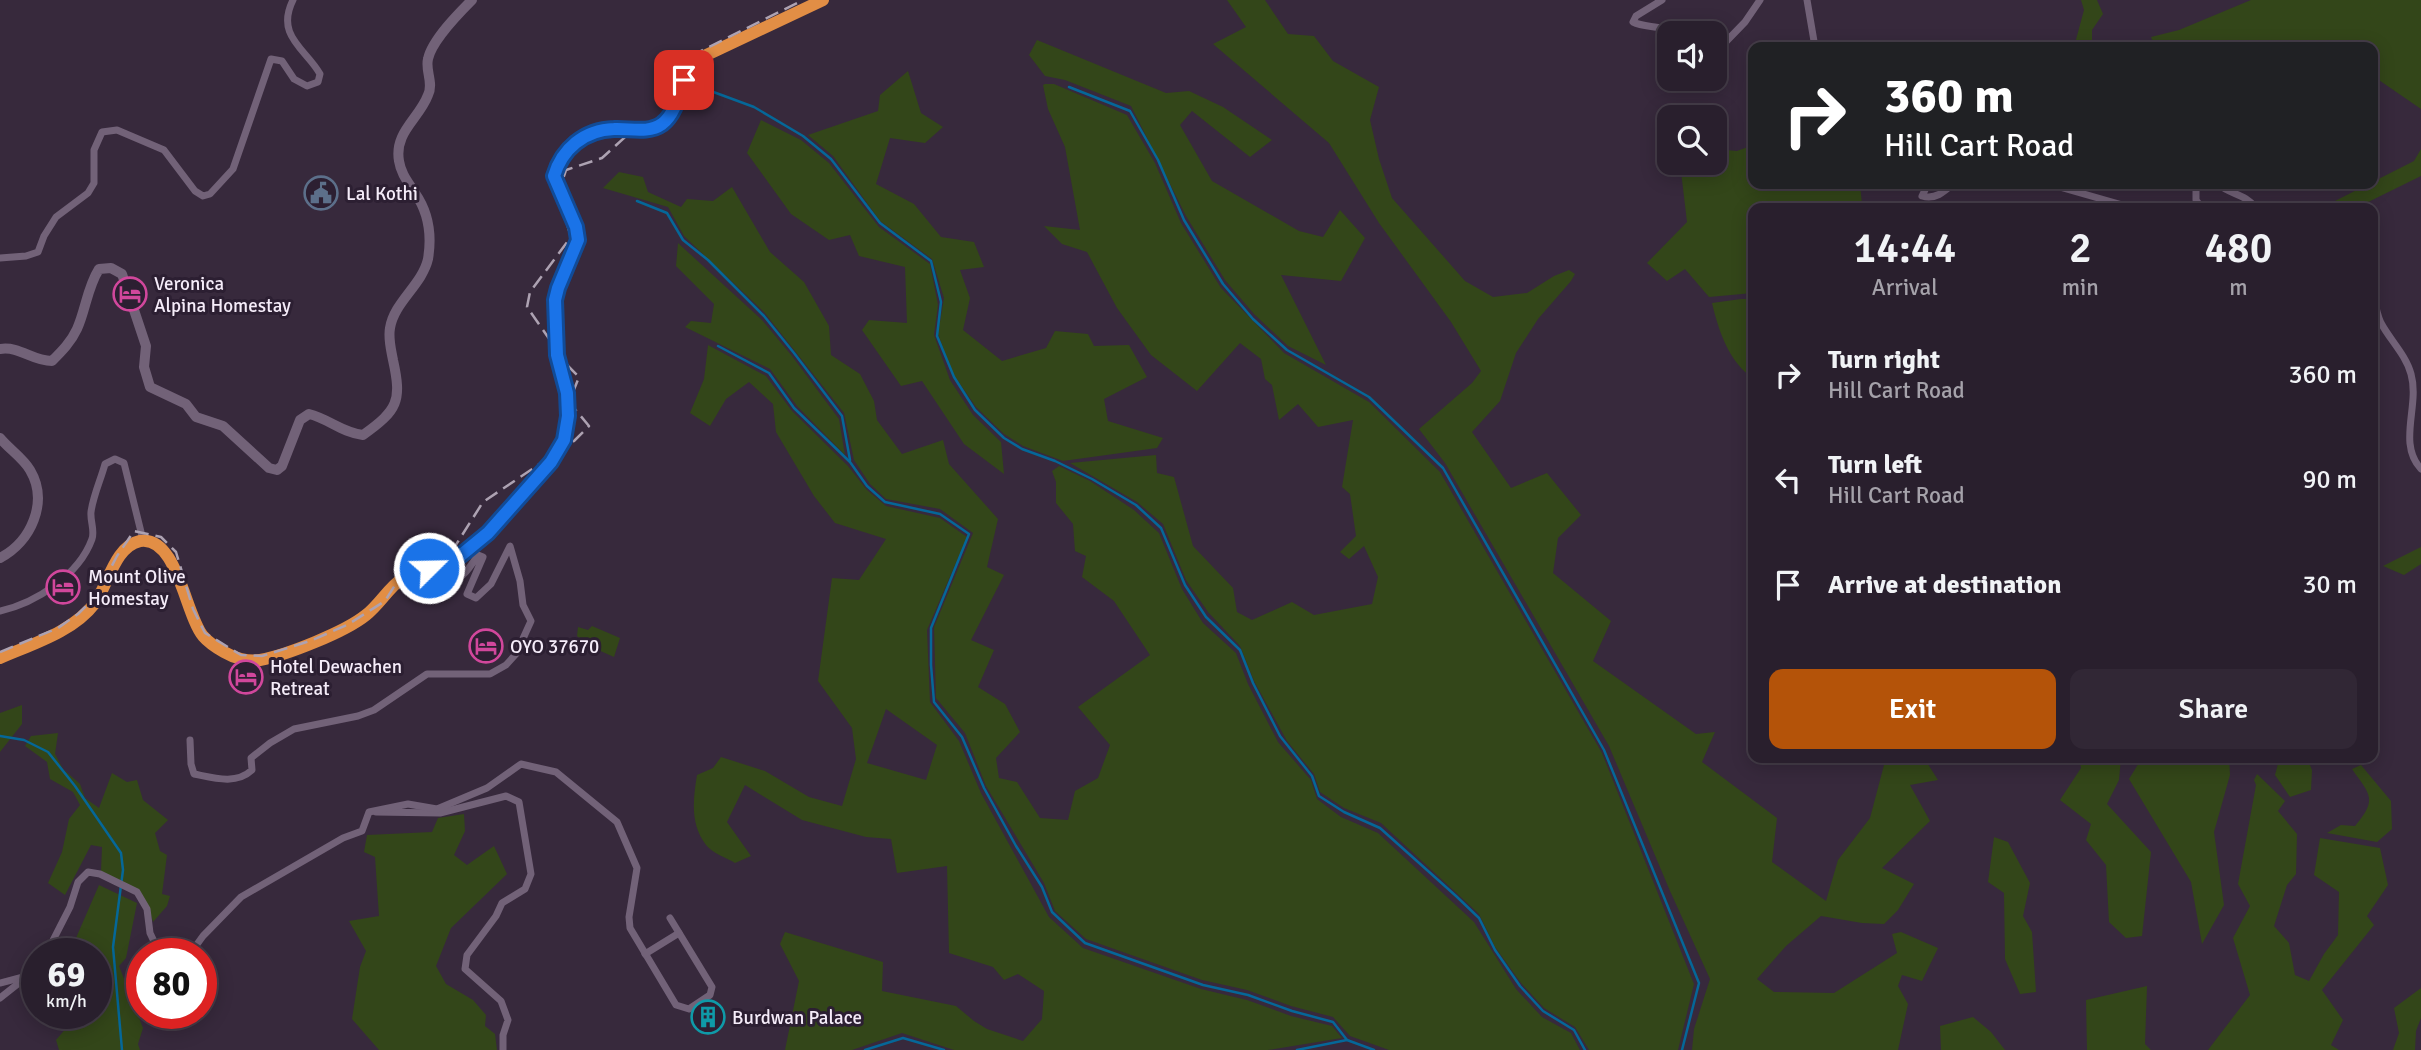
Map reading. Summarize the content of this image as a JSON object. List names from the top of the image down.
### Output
{
  "places": {
    "public building": ["Lal Kothi"],
    "hotel": [
      "Veronica Alpina Homestay",
      "Mount Olive Homestay",
      "OYO 37670",
      "Hotel Dewachen Retreat"
    ],
    "building": ["Burdwan Palace"]
  },
  "page": {
    "turn": ["360 m", "Hill Cart Road"],
    "eta": [
      "14:44",
      "Arrival",
      "2",
      "min",
      "480",
      "m"
    ],
    "list": [
      {
        "name": "Turn right",
        "note": "Hill Cart Road",
        "value": "360 m"
      },
      {
        "name": "Turn left",
        "note": "Hill Cart Road",
        "value": "90 m"
      },
      {
        "name": "Arrive at destination",
        "value": "30 m"
      }
    ],
    "buttons": ["Exit", "Share"],
    "speed": "69 km/h",
    "limit": "80"
  }
}
